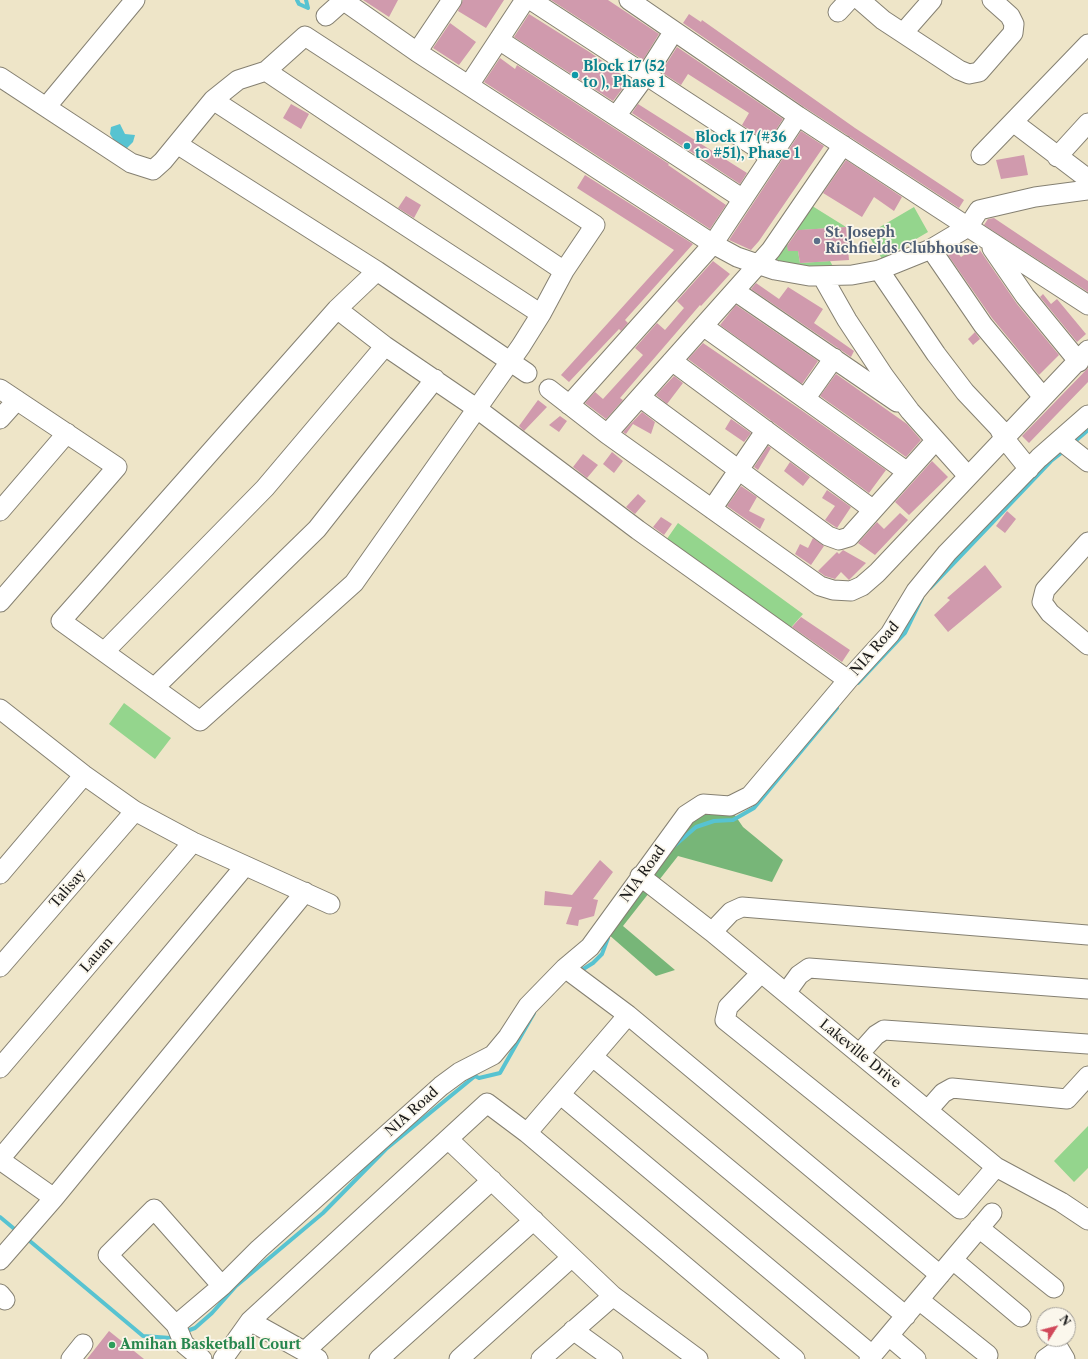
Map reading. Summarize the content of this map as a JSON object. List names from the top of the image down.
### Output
{
  "streets": {
    "street": [
      "NIA Road",
      "Talisay",
      "Lauan",
      "Lakeville Drive"
    ]
  },
  "crossings": [
    ["NIA Road", "Lakeville Drive"]
  ],
  "places": [
    "Block 17 (52 to ), Phase 1",
    "Block 17 (#36 to #51), Phase 1",
    "St. Joseph Richfields Clubhouse",
    "Amihan Basketball Court"
  ],
  "north": "top right"
}
